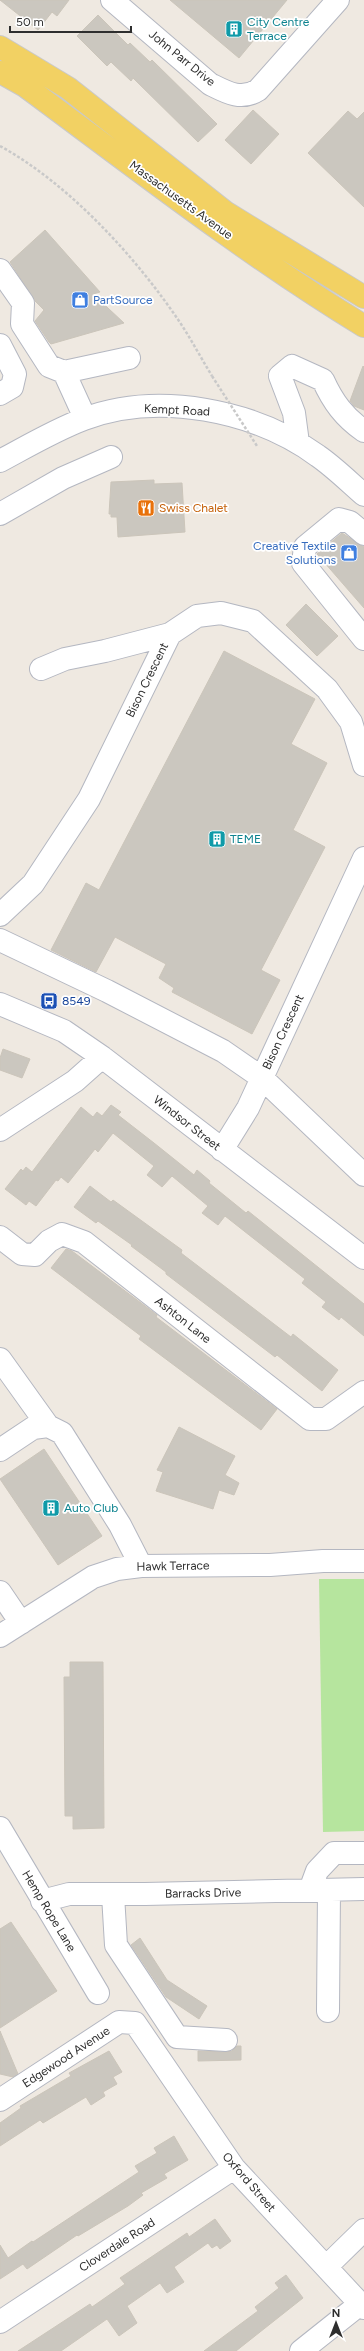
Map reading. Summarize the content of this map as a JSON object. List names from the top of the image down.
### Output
{
  "streets": {
    "main road": ["Massachusetts Avenue"],
    "street": [
      "John Parr Drive",
      "Kempt Road",
      "Bison Crescent",
      "Windsor Street",
      "Ashton Lane",
      "Hawk Terrace",
      "Barracks Drive",
      "Hemp Rope Lane",
      "Edgewood Avenue",
      "Oxford Street",
      "Cloverdale Road"
    ]
  },
  "crossings": [
    ["Barracks Drive", "Hemp Rope Lane"],
    ["Edgewood Avenue", "Oxford Street"],
    ["Oxford Street", "Cloverdale Road"]
  ],
  "places": {
    "building": ["City Centre Terrace", "TEME", "Auto Club"],
    "shop": ["PartSource", "Creative Textile Solutions"],
    "restaurant": ["Swiss Chalet"],
    "bus stop": ["8549"]
  },
  "scale_bar": "50 m",
  "north": "top"
}
